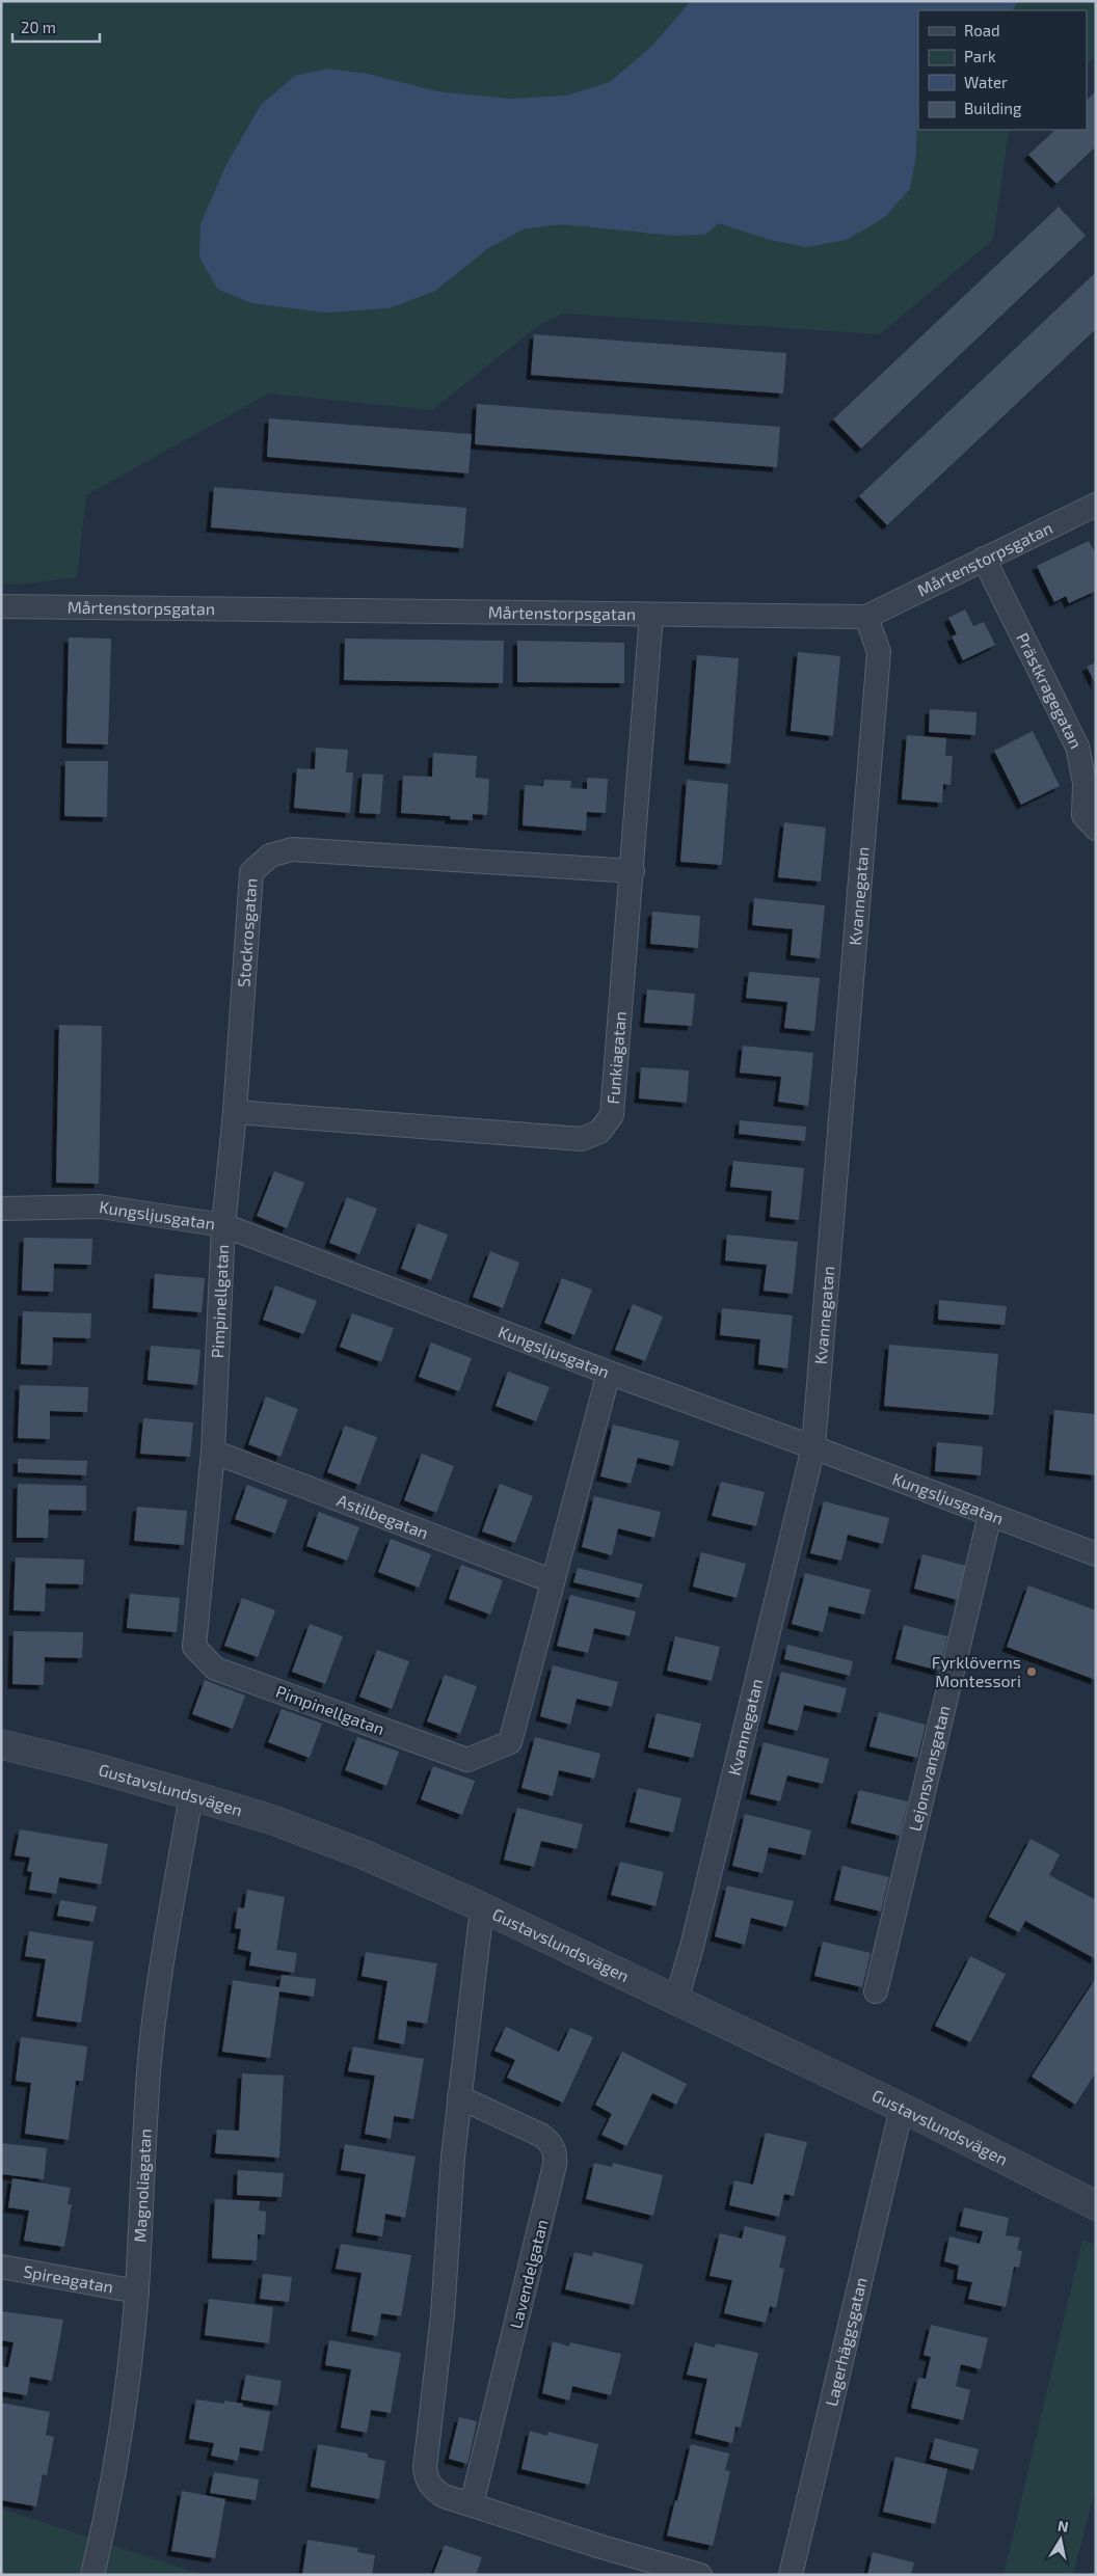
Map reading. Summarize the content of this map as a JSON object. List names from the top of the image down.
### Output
{
  "streets": {
    "street": [
      "Mårtenstorpsgatan",
      "Prästkragegatan",
      "Kvannegatan",
      "Stockrosgatan",
      "Funkiagatan",
      "Kungsljusgatan",
      "Pimpinellgatan",
      "Astilbegatan",
      "Lejonsvansgatan",
      "Gustavslundsvägen",
      "Magnoliagatan",
      "Lavendelgatan",
      "Spireagatan",
      "Lagerhäggsgatan"
    ]
  },
  "crossings": [
    ["Mårtenstorpsgatan", "Prästkragegatan"],
    ["Mårtenstorpsgatan", "Kvannegatan"],
    ["Mårtenstorpsgatan", "Funkiagatan"],
    ["Kvannegatan", "Kungsljusgatan"],
    ["Kvannegatan", "Gustavslundsvägen"],
    ["Stockrosgatan", "Funkiagatan"],
    ["Stockrosgatan", "Kungsljusgatan"],
    ["Stockrosgatan", "Pimpinellgatan"],
    ["Kungsljusgatan", "Pimpinellgatan"],
    ["Kungsljusgatan", "Lejonsvansgatan"],
    ["Pimpinellgatan", "Astilbegatan"],
    ["Gustavslundsvägen", "Magnoliagatan"],
    ["Gustavslundsvägen", "Lagerhäggsgatan"],
    ["Magnoliagatan", "Spireagatan"]
  ],
  "places": ["Fyrklöverns Montessori"],
  "legend": [
    "Road",
    "Park",
    "Water",
    "Building"
  ],
  "scale_bar": "20 m",
  "north": "top"
}
